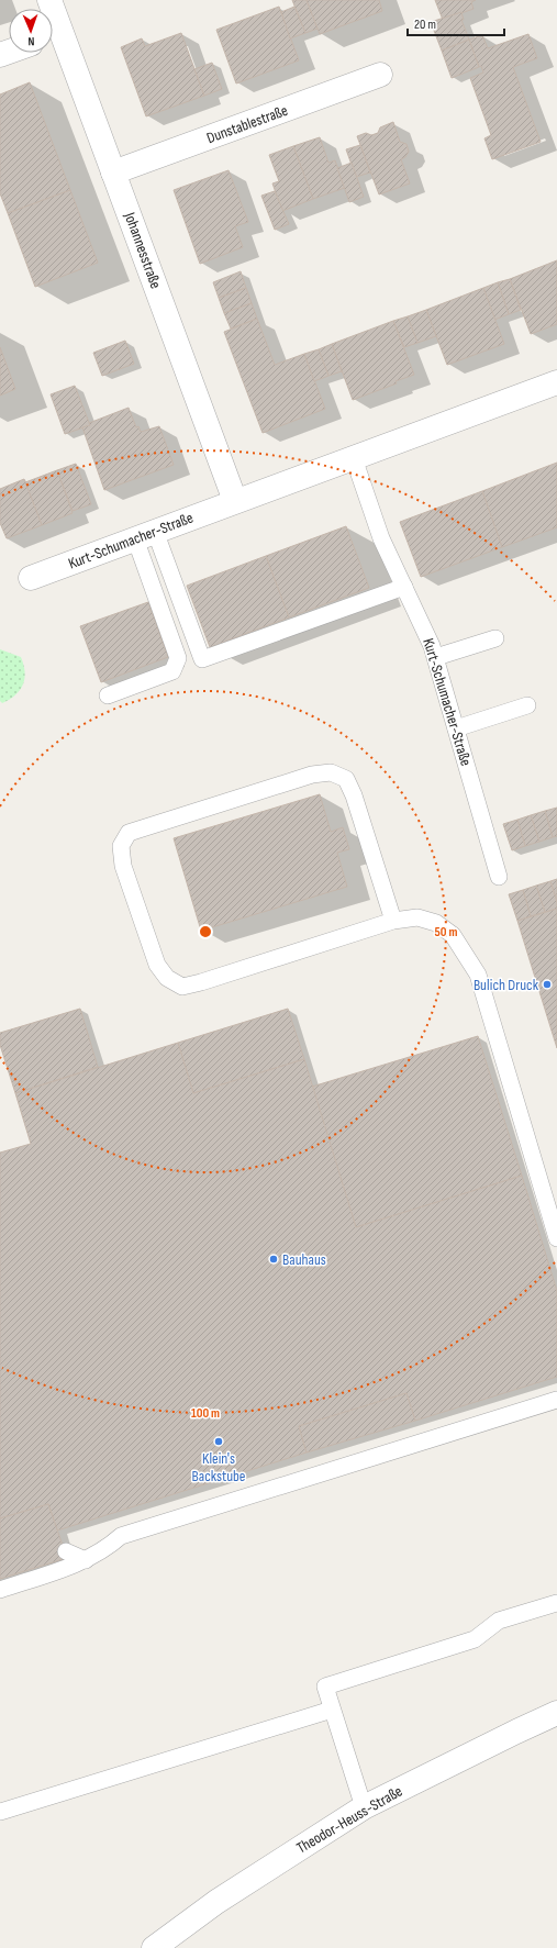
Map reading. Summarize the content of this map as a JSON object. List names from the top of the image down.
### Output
{
  "streets": {
    "street": [
      "Dunstablestraße",
      "Johannesstraße",
      "Kurt-Schumacher-Straße",
      "Theodor-Heuss-Straße"
    ]
  },
  "crossings": [
    ["Dunstablestraße", "Johannesstraße"],
    ["Johannesstraße", "Kurt-Schumacher-Straße"]
  ],
  "places": ["Bulich Druck", "Bauhaus", "Klein's Backstube"],
  "scale_bar": "20 m",
  "north": "bottom",
  "rings": ["50 m", "100 m"]
}
